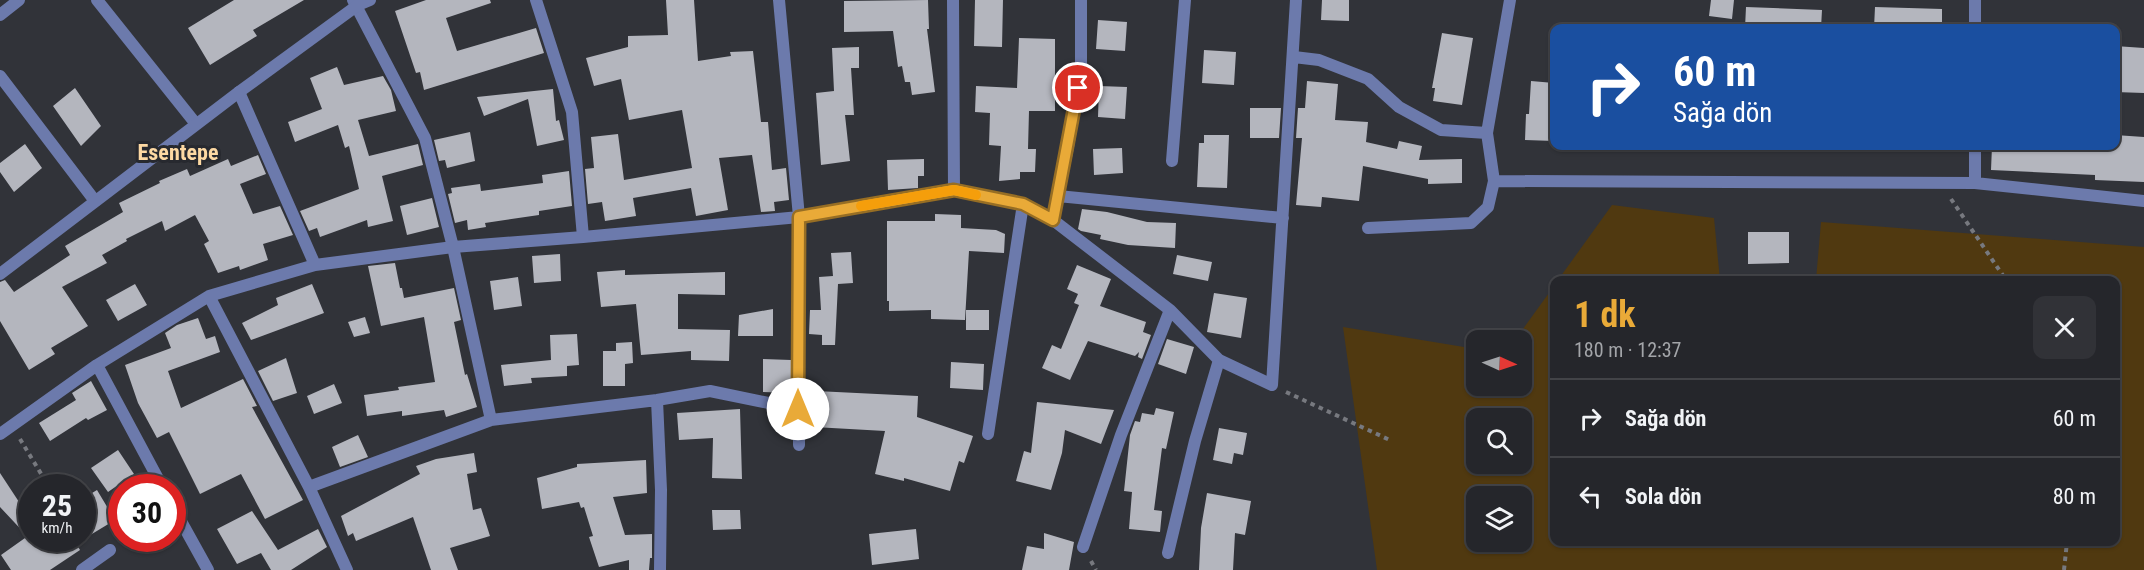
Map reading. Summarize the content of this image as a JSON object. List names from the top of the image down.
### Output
{
  "districts": ["Esentepe"],
  "north": "right",
  "page": {
    "turn": ["60 m", "Sağa dön"],
    "heading": ["1 dk", "180 m · 12:37"],
    "list": [
      {
        "name": "Sağa dön",
        "value": "60 m"
      },
      {
        "name": "Sola dön",
        "value": "80 m"
      }
    ],
    "speed": "25 km/h",
    "limit": "30"
  }
}
